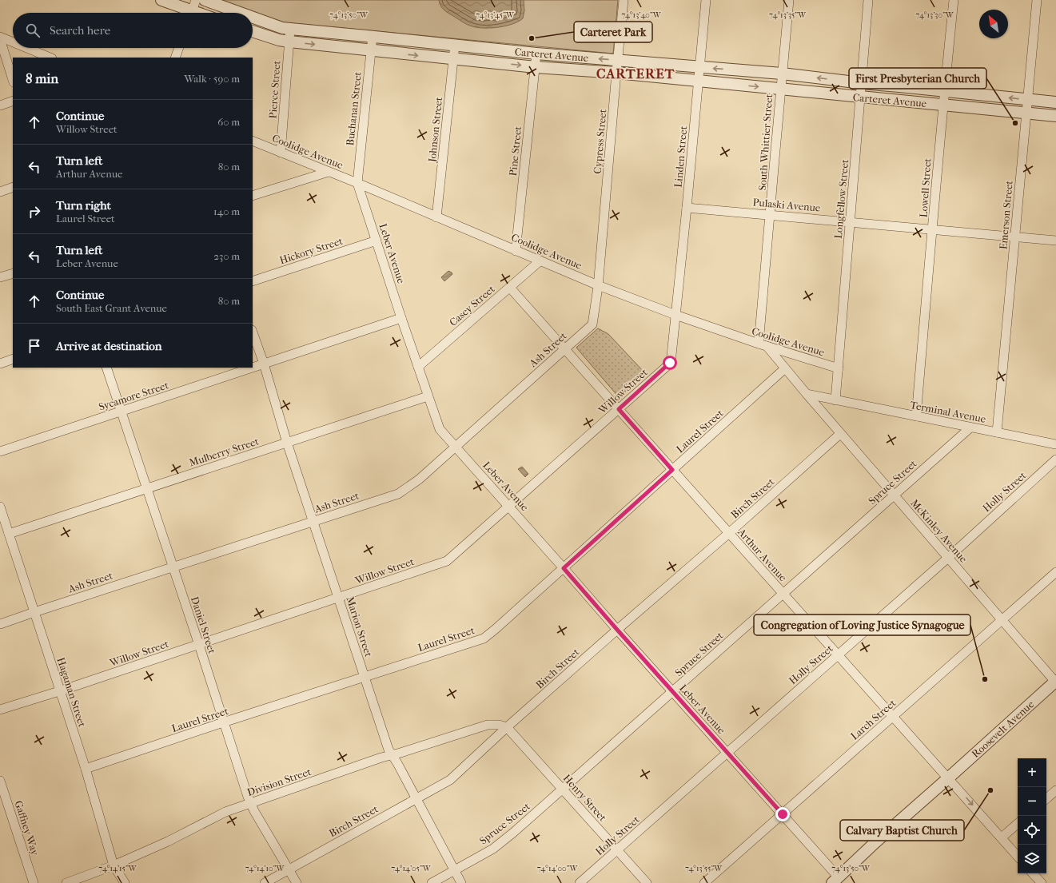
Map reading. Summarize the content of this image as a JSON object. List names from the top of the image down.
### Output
{
  "streets": {
    "street": [
      "Carteret Avenue",
      "Pierce Street",
      "Buchanan Street",
      "Johnson Street",
      "Cypress Street",
      "South Whittier Street",
      "Coolidge Avenue",
      "Pine Street",
      "Linden Street",
      "Lowell Street",
      "Longfellow Street",
      "Pulaski Avenue",
      "Emerson Street",
      "Hickory Street",
      "Leber Avenue",
      "Casey Street",
      "Ash Street",
      "Willow Street",
      "Sycamore Street",
      "Terminal Avenue",
      "Laurel Street",
      "Mulberry Street",
      "Spruce Street",
      "Holly Street",
      "Birch Street",
      "McKinley Avenue",
      "Arthur Avenue",
      "Daniel Street",
      "Marion Street",
      "Hagaman Street",
      "Larch Street",
      "Roosevelt Avenue",
      "Division Street",
      "Henry Street",
      "Gaffney Way"
    ]
  },
  "crossings": [
    ["Carteret Avenue", "Pierce Street"],
    ["Carteret Avenue", "Buchanan Street"],
    ["Carteret Avenue", "Johnson Street"],
    ["Carteret Avenue", "Cypress Street"],
    ["Carteret Avenue", "South Whittier Street"],
    ["Carteret Avenue", "Pine Street"],
    ["Carteret Avenue", "Linden Street"],
    ["Carteret Avenue", "Lowell Street"],
    ["Carteret Avenue", "Longfellow Street"],
    ["Carteret Avenue", "Emerson Street"],
    ["Pierce Street", "Coolidge Avenue"],
    ["Buchanan Street", "Coolidge Avenue"],
    ["Buchanan Street", "Leber Avenue"],
    ["Johnson Street", "Coolidge Avenue"],
    ["Cypress Street", "Coolidge Avenue"],
    ["Cypress Street", "Ash Street"],
    ["South Whittier Street", "Coolidge Avenue"],
    ["South Whittier Street", "Pulaski Avenue"],
    ["South Whittier Street", "McKinley Avenue"],
    ["Coolidge Avenue", "Pine Street"],
    ["Coolidge Avenue", "Linden Street"],
    ["Coolidge Avenue", "Longfellow Street"],
    ["Coolidge Avenue", "Leber Avenue"],
    ["Coolidge Avenue", "Casey Street"],
    ["Coolidge Avenue", "Ash Street"],
    ["Coolidge Avenue", "Willow Street"],
    ["Coolidge Avenue", "McKinley Avenue"],
    ["Linden Street", "Pulaski Avenue"],
    ["Linden Street", "Willow Street"],
    ["Lowell Street", "Pulaski Avenue"],
    ["Lowell Street", "Terminal Avenue"],
    ["Longfellow Street", "Pulaski Avenue"],
    ["Longfellow Street", "Terminal Avenue"],
    ["Pulaski Avenue", "Emerson Street"],
    ["Emerson Street", "Terminal Avenue"],
    ["Hickory Street", "Leber Avenue"],
    ["Leber Avenue", "Casey Street"],
    ["Leber Avenue", "Ash Street"],
    ["Leber Avenue", "Willow Street"],
    ["Leber Avenue", "Sycamore Street"],
    ["Leber Avenue", "Laurel Street"],
    ["Leber Avenue", "Mulberry Street"],
    ["Leber Avenue", "Spruce Street"],
    ["Leber Avenue", "Holly Street"],
    ["Leber Avenue", "Birch Street"],
    ["Leber Avenue", "Larch Street"],
    ["Leber Avenue", "Roosevelt Avenue"],
    ["Casey Street", "Arthur Avenue"],
    ["Ash Street", "Arthur Avenue"],
    ["Ash Street", "Daniel Street"],
    ["Ash Street", "Marion Street"],
    ["Ash Street", "Hagaman Street"],
    ["Willow Street", "Arthur Avenue"],
    ["Willow Street", "Daniel Street"],
    ["Willow Street", "Marion Street"],
    ["Willow Street", "Hagaman Street"],
    ["Sycamore Street", "Daniel Street"],
    ["Sycamore Street", "Marion Street"],
    ["Terminal Avenue", "Spruce Street"],
    ["Laurel Street", "McKinley Avenue"],
    ["Laurel Street", "Arthur Avenue"],
    ["Laurel Street", "Daniel Street"],
    ["Laurel Street", "Marion Street"],
    ["Laurel Street", "Hagaman Street"],
    ["Mulberry Street", "Daniel Street"],
    ["Mulberry Street", "Marion Street"],
    ["Mulberry Street", "Hagaman Street"],
    ["Spruce Street", "McKinley Avenue"],
    ["Spruce Street", "Arthur Avenue"],
    ["Spruce Street", "Marion Street"],
    ["Spruce Street", "Henry Street"],
    ["Holly Street", "McKinley Avenue"],
    ["Holly Street", "Arthur Avenue"],
    ["Holly Street", "Henry Street"],
    ["Birch Street", "McKinley Avenue"],
    ["Birch Street", "Arthur Avenue"],
    ["Birch Street", "Daniel Street"],
    ["Birch Street", "Marion Street"],
    ["Birch Street", "Division Street"],
    ["Birch Street", "Henry Street"],
    ["McKinley Avenue", "Larch Street"],
    ["McKinley Avenue", "Roosevelt Avenue"],
    ["Arthur Avenue", "Larch Street"],
    ["Arthur Avenue", "Roosevelt Avenue"],
    ["Daniel Street", "Division Street"],
    ["Marion Street", "Division Street"],
    ["Hagaman Street", "Division Street"],
    ["Division Street", "Henry Street"]
  ],
  "districts": ["CARTERET"],
  "places": [
    "Carteret Park",
    "First Presbyterian Church",
    "Congregation of Loving Justice Synagogue",
    "Calvary Baptist Church"
  ],
  "north": "top left",
  "page": {
    "search": "Search here",
    "heading": ["8 min", "Walk · 590 m"],
    "list": [
      ["Continue", "Willow Street", "60 m"],
      ["Turn left", "Arthur Avenue", "80 m"],
      ["Turn right", "Laurel Street", "140 m"],
      ["Turn left", "Leber Avenue", "230 m"],
      ["Continue", "South East Grant Avenue", "80 m"],
      "Arrive at destination"
    ],
    "map_buttons": ["+", "−"]
  },
  "coordinates": [
    "74°13'50\"W",
    "74°13'45\"W",
    "74°13'40\"W",
    "74°13'35\"W",
    "74°13'30\"W",
    "74°14'15\"W",
    "74°14'10\"W",
    "74°14'05\"W",
    "74°14'00\"W",
    "74°13'55\"W"
  ]
}
